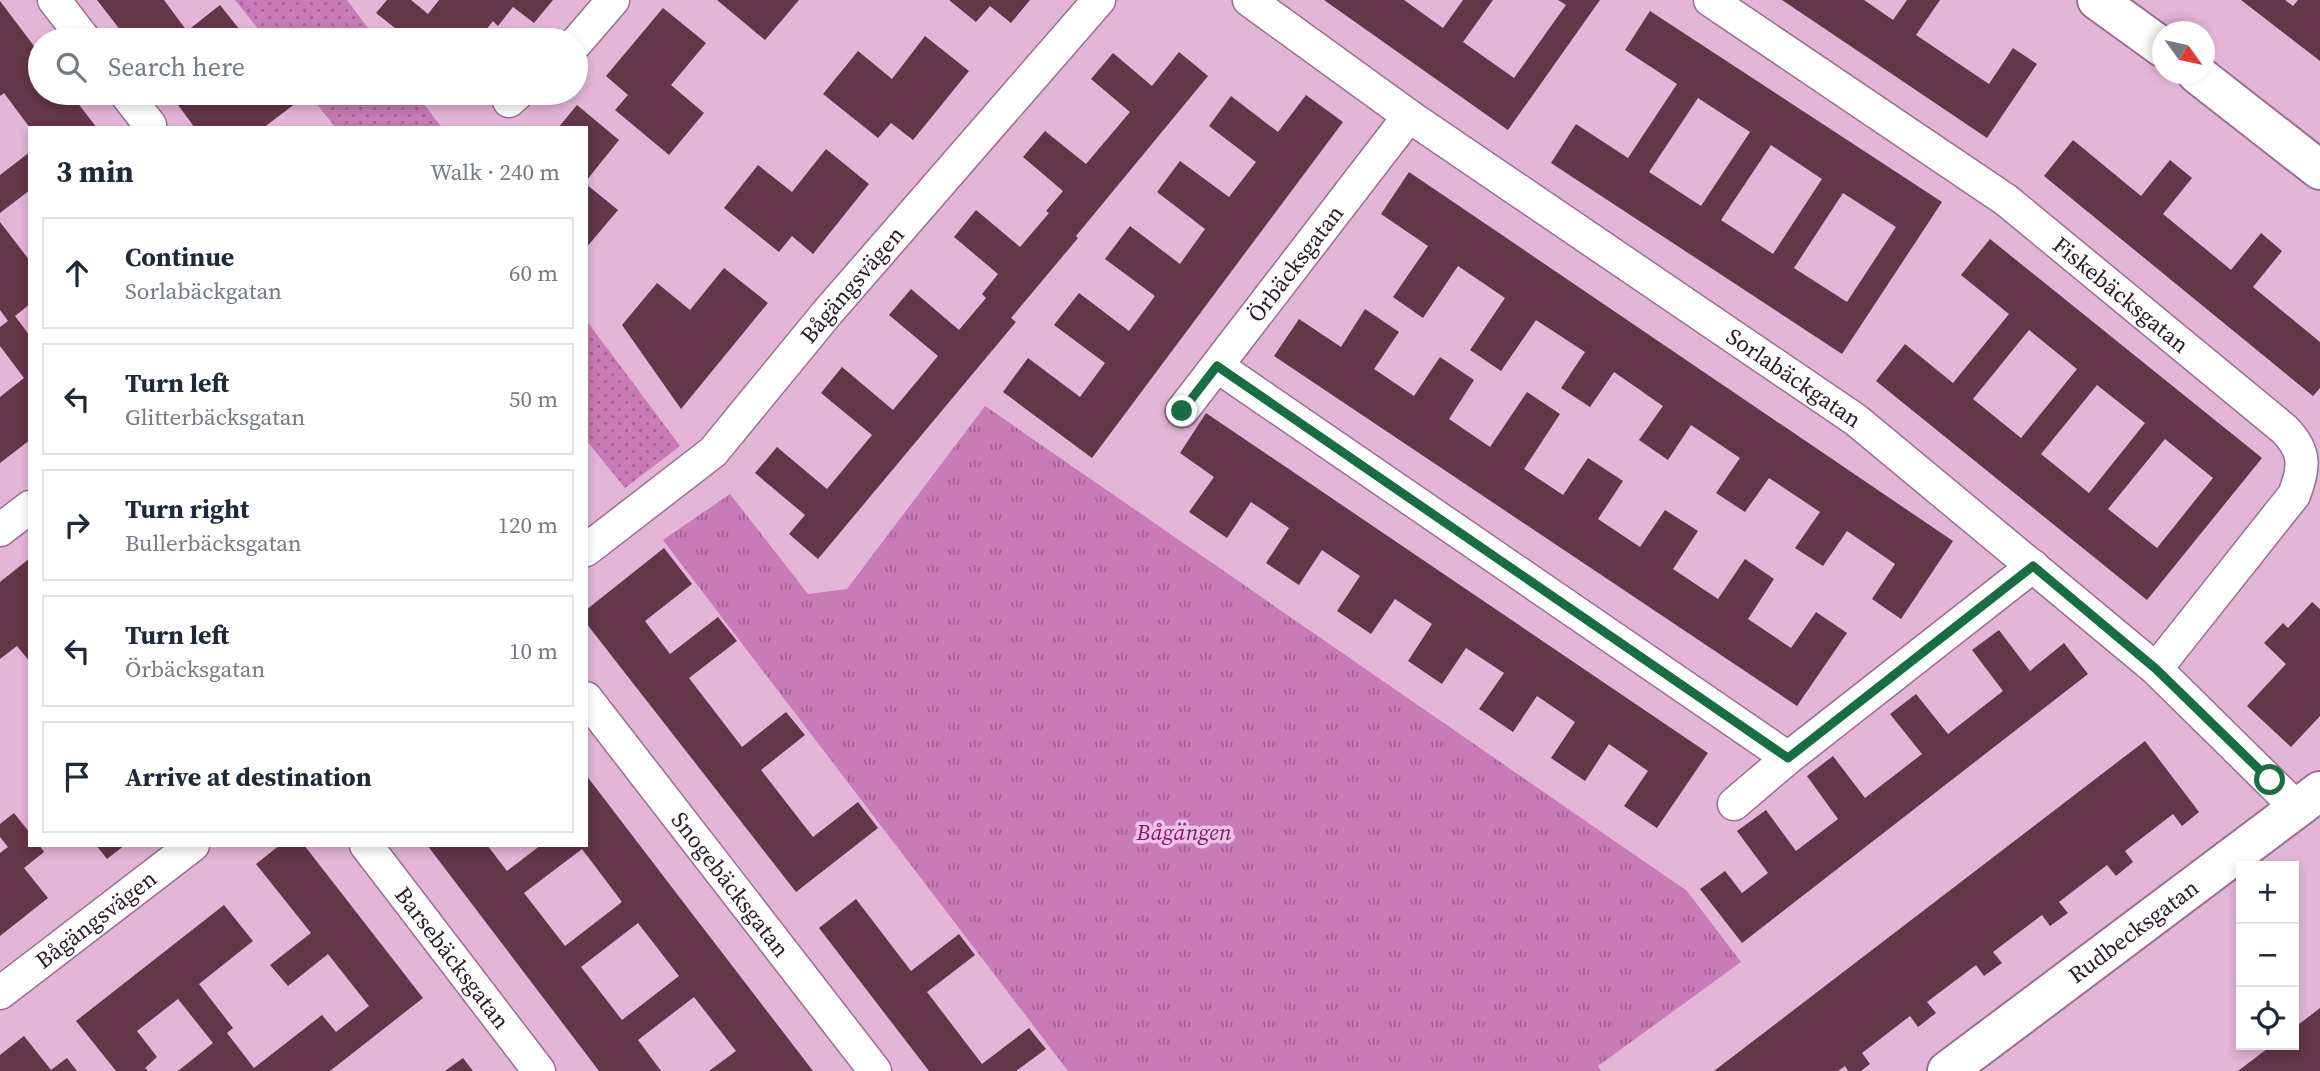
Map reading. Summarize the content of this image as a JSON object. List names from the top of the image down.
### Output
{
  "streets": {
    "street": [
      "Örbäcksgatan",
      "Bågängsvägen",
      "Fiskebäcksgatan",
      "Sorlabäckgatan",
      "Snogebäcksgatan",
      "Rudbecksgatan",
      "Barsebäcksgatan"
    ]
  },
  "crossings": [
    ["Örbäcksgatan", "Sorlabäckgatan"],
    ["Fiskebäcksgatan", "Sorlabäckgatan"],
    ["Sorlabäckgatan", "Rudbecksgatan"]
  ],
  "parks": ["Bågängen"],
  "north": "bottom right",
  "page": {
    "search": "Search here",
    "heading": ["3 min", "Walk · 240 m"],
    "list": [
      ["Continue", "Sorlabäckgatan", "60 m"],
      ["Turn left", "Glitterbäcksgatan", "50 m"],
      ["Turn right", "Bullerbäcksgatan", "120 m"],
      ["Turn left", "Örbäcksgatan", "10 m"],
      "Arrive at destination"
    ],
    "map_buttons": ["+", "−"]
  }
}
